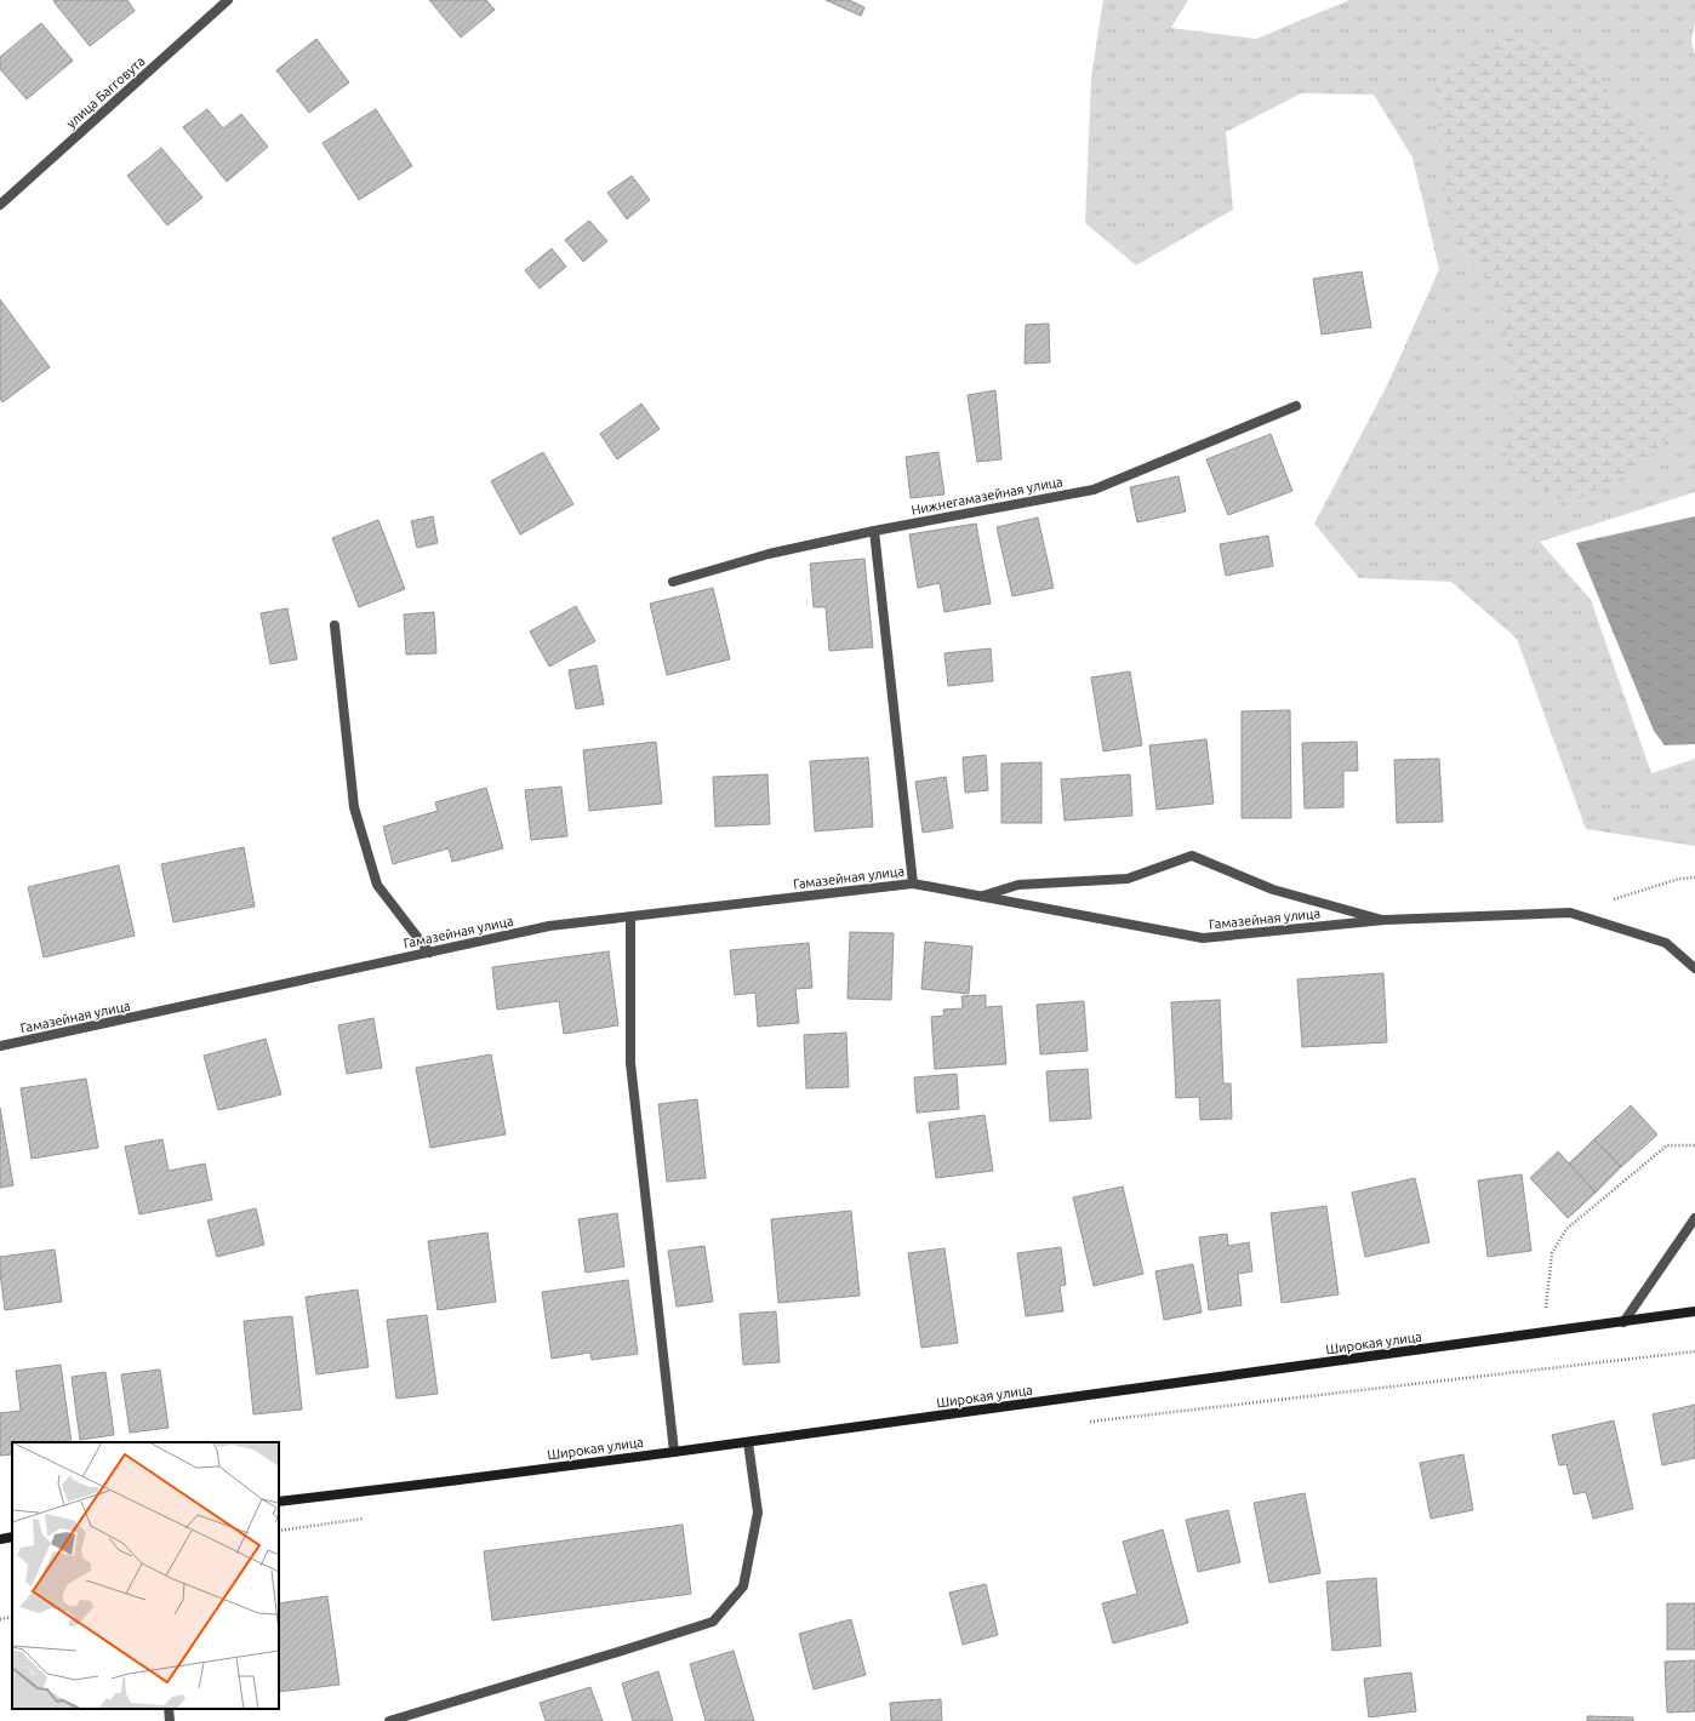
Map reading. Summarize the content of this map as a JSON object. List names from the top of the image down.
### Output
{
  "streets": {
    "street": [
      "улица Багговута",
      "Нижнегамазейная улица",
      "Гамазейная улица",
      "Широкая улица"
    ]
  }
}
